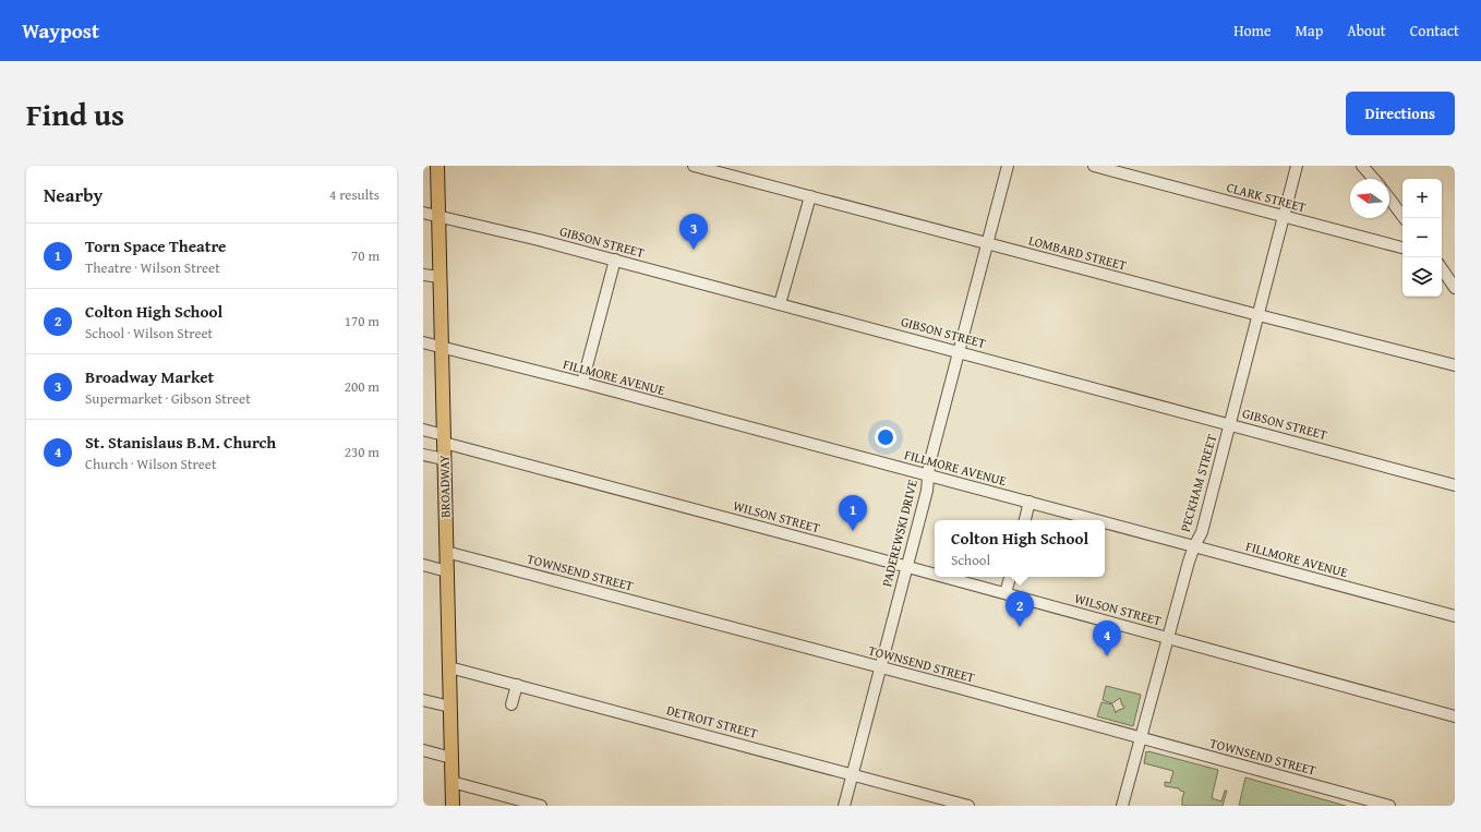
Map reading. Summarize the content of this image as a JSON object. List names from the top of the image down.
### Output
{
  "streets": {
    "main road": ["BROADWAY"],
    "street": [
      "CLARK STREET",
      "GIBSON STREET",
      "LOMBARD STREET",
      "FILLMORE AVENUE",
      "PECKHAM STREET",
      "WILSON STREET",
      "PADEREWSKI DRIVE",
      "TOWNSEND STREET",
      "DETROIT STREET"
    ]
  },
  "crossings": [
    ["CLARK STREET", "PECKHAM STREET"],
    ["GIBSON STREET", "PECKHAM STREET"],
    ["GIBSON STREET", "BROADWAY"],
    ["GIBSON STREET", "PADEREWSKI DRIVE"],
    ["LOMBARD STREET", "PECKHAM STREET"],
    ["LOMBARD STREET", "PADEREWSKI DRIVE"],
    ["FILLMORE AVENUE", "PECKHAM STREET"],
    ["FILLMORE AVENUE", "BROADWAY"],
    ["FILLMORE AVENUE", "PADEREWSKI DRIVE"],
    ["PECKHAM STREET", "WILSON STREET"],
    ["PECKHAM STREET", "TOWNSEND STREET"],
    ["BROADWAY", "WILSON STREET"],
    ["BROADWAY", "TOWNSEND STREET"],
    ["BROADWAY", "DETROIT STREET"],
    ["WILSON STREET", "PADEREWSKI DRIVE"],
    ["PADEREWSKI DRIVE", "TOWNSEND STREET"],
    ["PADEREWSKI DRIVE", "DETROIT STREET"]
  ],
  "north": "left",
  "page": {
    "header": "Waypost",
    "nav": [
      "Home",
      "Map",
      "About",
      "Contact"
    ],
    "title": "Find us",
    "buttons": "Directions",
    "heading": ["Nearby", "4 results"],
    "map_buttons": ["+", "−"],
    "pins": [
      "3",
      "1",
      "2",
      "4"
    ],
    "list": [
      {
        "mark": "1",
        "name": "Torn Space Theatre",
        "note": "Theatre · Wilson Street",
        "value": "70 m"
      },
      {
        "mark": "2",
        "name": "Colton High School",
        "note": "School · Wilson Street",
        "value": "170 m"
      },
      {
        "mark": "3",
        "name": "Broadway Market",
        "note": "Supermarket · Gibson Street",
        "value": "200 m"
      },
      {
        "mark": "4",
        "name": "St. Stanislaus B.M. Church",
        "note": "Church · Wilson Street",
        "value": "230 m"
      }
    ],
    "popup": ["Colton High School", "School"]
  }
}
